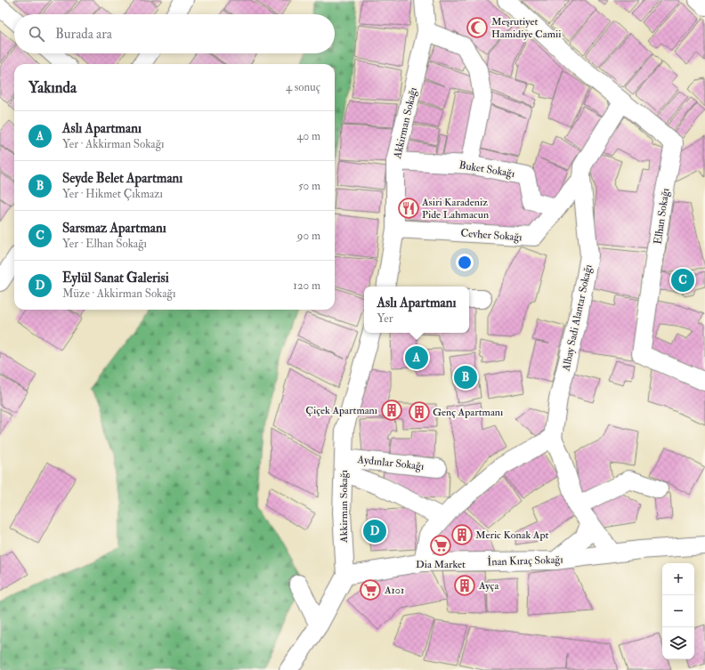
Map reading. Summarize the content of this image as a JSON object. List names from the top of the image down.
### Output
{
  "streets": {
    "street": [
      "Akkirman Sokağı",
      "Buket Sokağı",
      "Elhan Sokağı",
      "Cevher Sokağı",
      "Albay Sadi Alantar Sokağı",
      "Aydınlar Sokağı",
      "İnan Kıraç Sokağı"
    ]
  },
  "crossings": [
    ["Akkirman Sokağı", "Buket Sokağı"],
    ["Akkirman Sokağı", "Cevher Sokağı"],
    ["Akkirman Sokağı", "Aydınlar Sokağı"],
    ["Akkirman Sokağı", "İnan Kıraç Sokağı"],
    ["Buket Sokağı", "Cevher Sokağı"],
    ["Elhan Sokağı", "Albay Sadi Alantar Sokağı"],
    ["Cevher Sokağı", "Albay Sadi Alantar Sokağı"]
  ],
  "places": {
    "mosque": ["Meşrutiyet Hamidiye Camii"],
    "restaurant": ["Asiri Karadeniz Pide Lahmacun"],
    "building": [
      "Çiçek Apartmanı",
      "Genç Apartmanı",
      "Meric Konak Apt",
      "Ayça"
    ],
    "supermarket": ["Dia Market", "A101"]
  },
  "page": {
    "search": "Burada ara",
    "heading": ["Yakında", "4 sonuç"],
    "list": [
      {
        "mark": "A",
        "name": "Aslı Apartmanı",
        "note": "Yer · Akkirman Sokağı",
        "value": "40 m"
      },
      {
        "mark": "B",
        "name": "Seyde Belet Apartmanı",
        "note": "Yer · Hikmet Çıkmazı",
        "value": "50 m"
      },
      {
        "mark": "C",
        "name": "Sarsmaz Apartmanı",
        "note": "Yer · Elhan Sokağı",
        "value": "90 m"
      },
      {
        "mark": "D",
        "name": "Eylül Sanat Galerisi",
        "note": "Müze · Akkirman Sokağı",
        "value": "120 m"
      }
    ],
    "pins": [
      "C",
      "A",
      "B",
      "D"
    ],
    "popup": ["Aslı Apartmanı", "Yer"],
    "map_buttons": ["+", "−"]
  }
}
